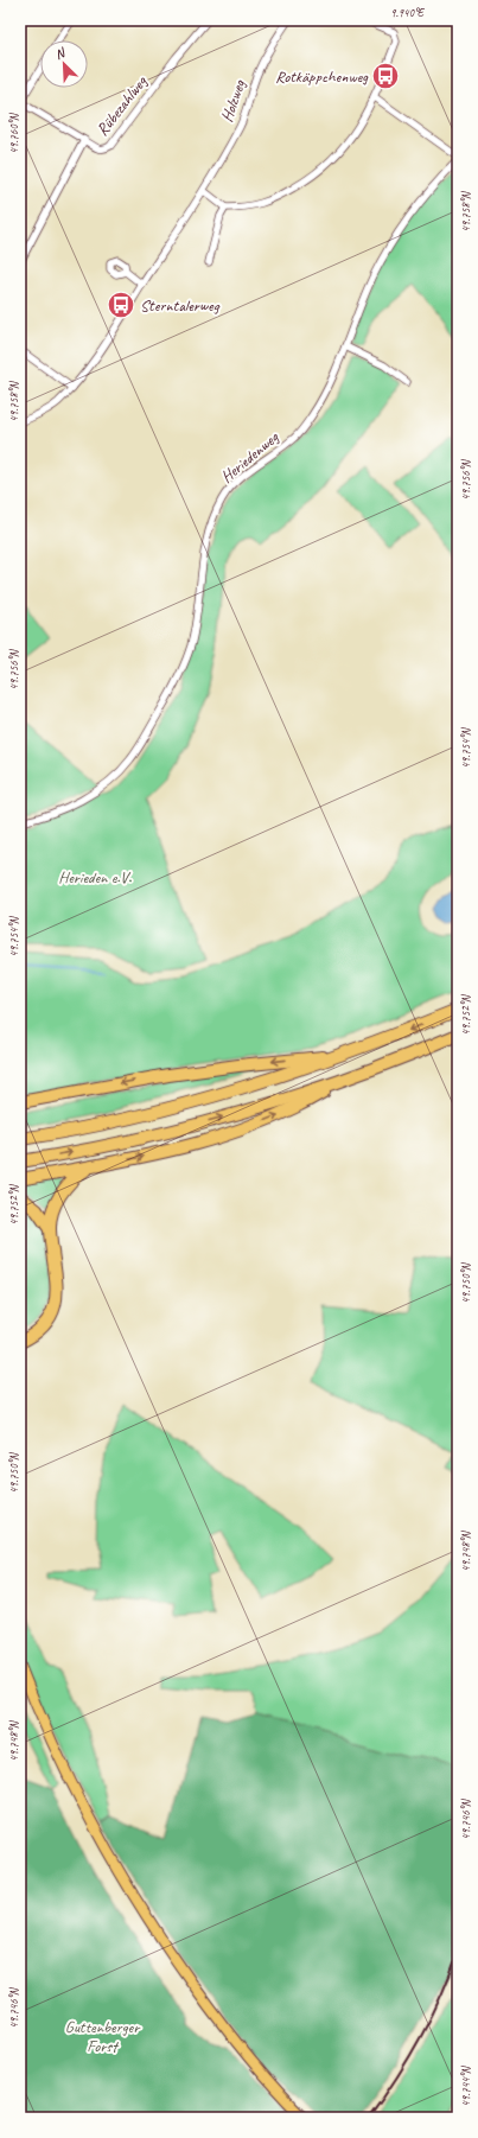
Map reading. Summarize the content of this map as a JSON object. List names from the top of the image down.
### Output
{
  "streets": {
    "street": ["Holzweg", "Rübezahlweg", "Heriedenweg"]
  },
  "parks": ["Herieden e.V.", "Guttenberger Forst"],
  "places": {
    "bus stop": ["Rotkäppchenweg", "Sterntalerweg"]
  },
  "north": "top left",
  "coordinates": [
    "9.940°E",
    "49.760°N",
    "49.758°N",
    "49.756°N",
    "49.754°N",
    "49.752°N",
    "49.750°N",
    "49.748°N",
    "49.746°N",
    "49.744°N"
  ]
}
